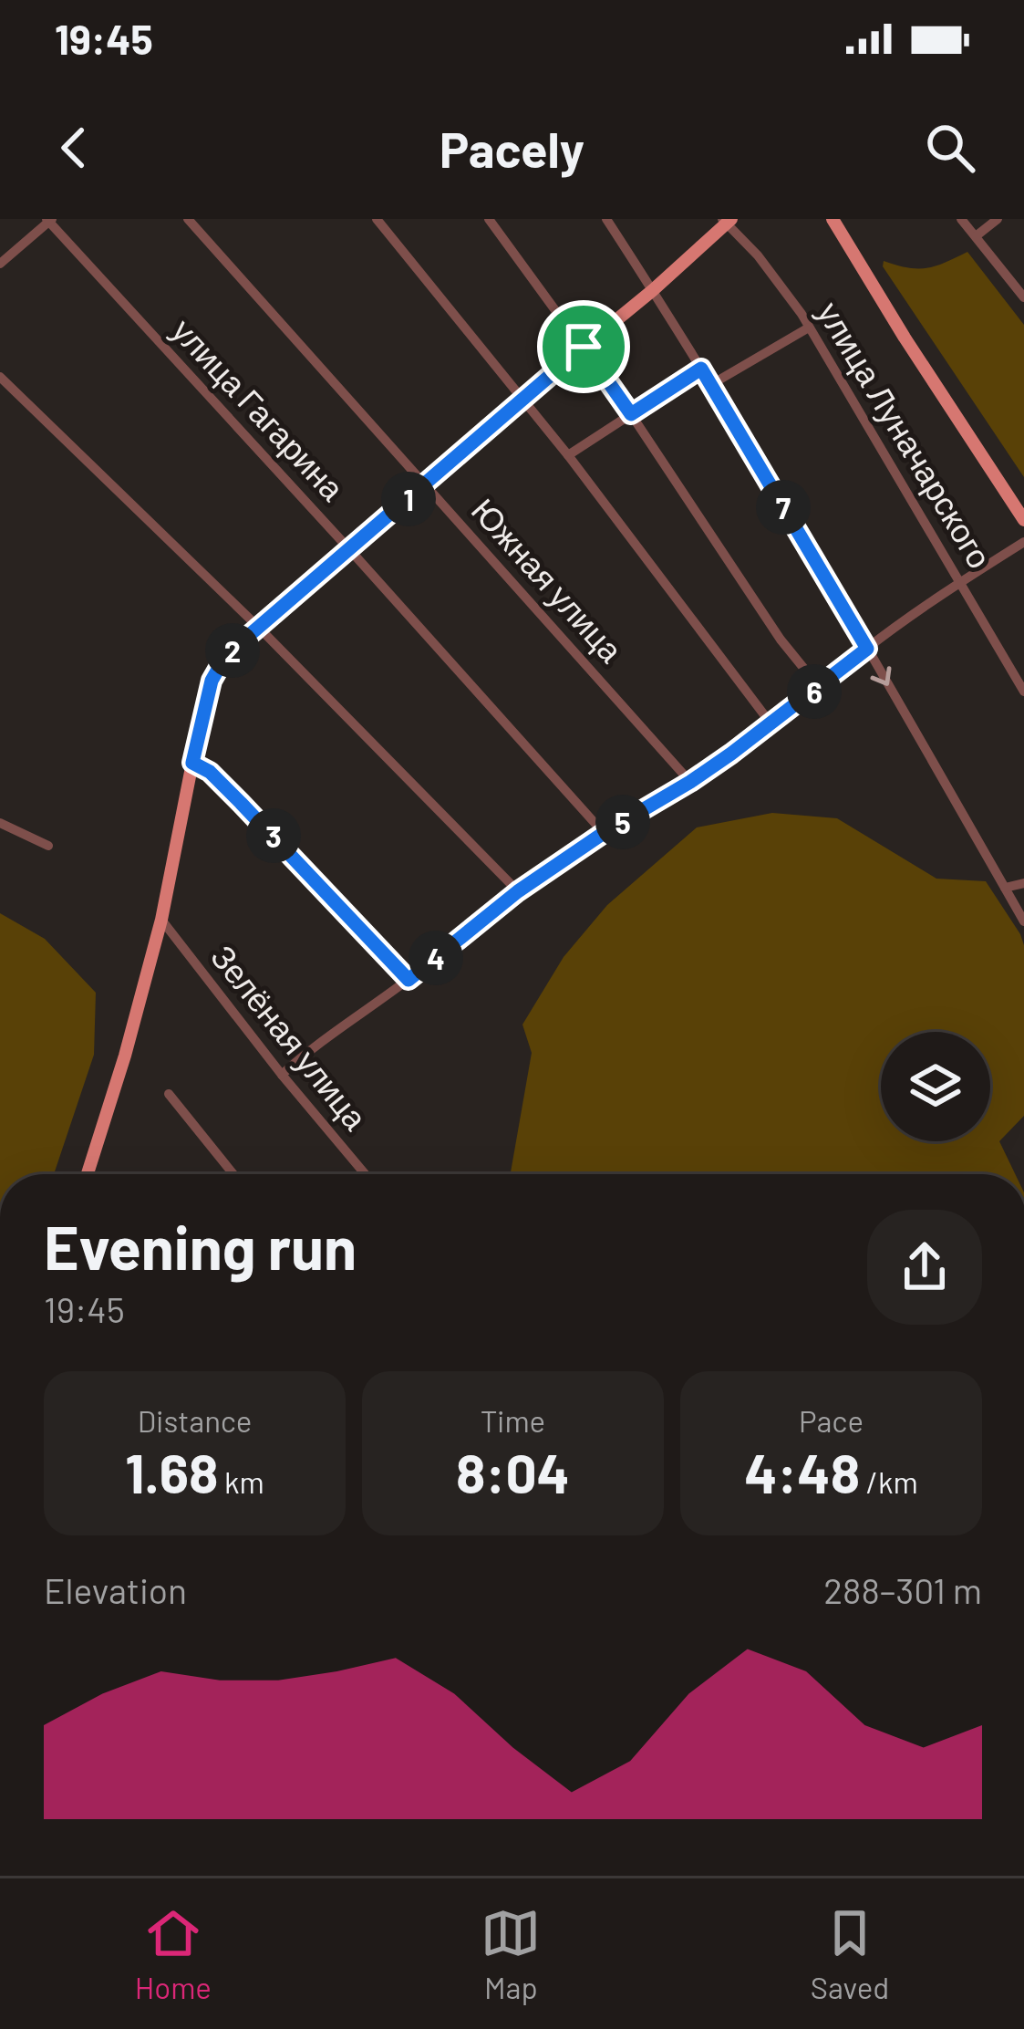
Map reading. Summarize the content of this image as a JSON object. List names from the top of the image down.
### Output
{
  "streets": {
    "street": [
      "улица Гагарина",
      "улица Луначарского",
      "Южная улица",
      "Зелёная улица"
    ]
  },
  "page": {
    "status": "19:45",
    "header": "Pacely",
    "pins": [
      "1",
      "7",
      "2",
      "6",
      "5",
      "3",
      "4"
    ],
    "heading": ["Evening run", "19:45"],
    "stats": [
      ["Distance", "1.68 km"],
      ["Time", "8:04"],
      ["Pace", "4:48 /km"]
    ],
    "chart": ["Elevation", "288–301 m"],
    "tabs": ["Home", "Map", "Saved"]
  }
}
